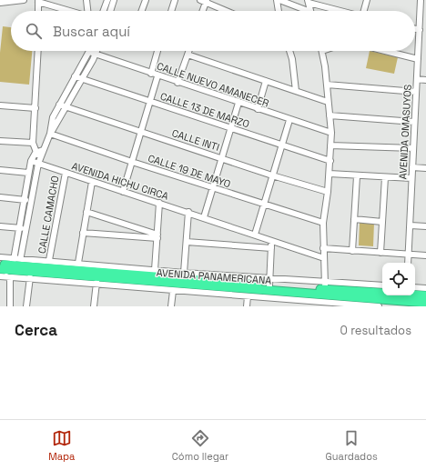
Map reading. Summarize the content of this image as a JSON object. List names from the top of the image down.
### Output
{
  "streets": {
    "highway": ["AVENIDA PANAMERICANA"],
    "street": [
      "CALLE NUEVO AMANECER",
      "CALLE 13 DE MARZO",
      "AVENIDA OMASUYOS",
      "CALLE INTI",
      "CALLE 19 DE MAYO",
      "AVENIDA HICHU CIRCA",
      "CALLE CAMACHO"
    ]
  },
  "crossings": [
    ["AVENIDA HICHU CIRCA", "CALLE CAMACHO"],
    ["CALLE CAMACHO", "AVENIDA PANAMERICANA"]
  ],
  "page": {
    "search": "Buscar aquí",
    "heading": ["Cerca", "0 resultados"],
    "nav": ["Mapa", "Cómo llegar", "Guardados"]
  }
}
